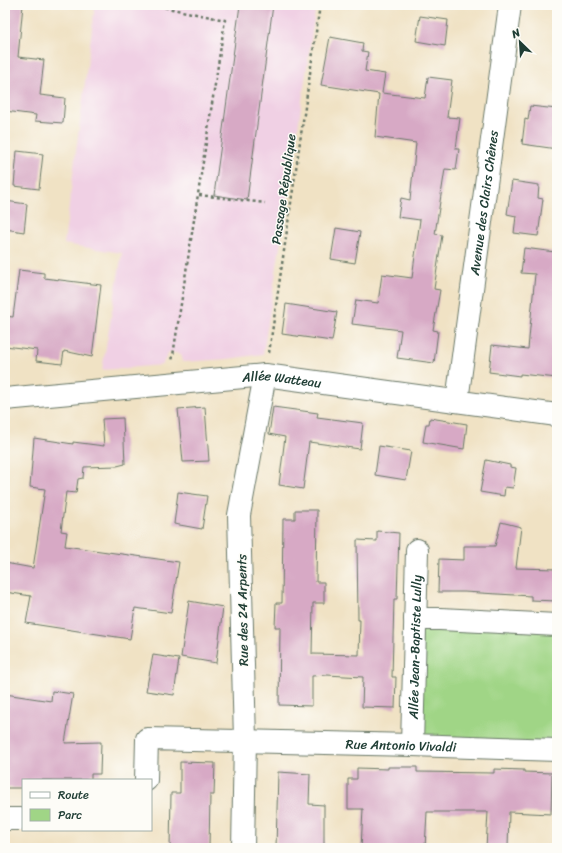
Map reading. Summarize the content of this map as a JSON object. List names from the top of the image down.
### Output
{
  "streets": {
    "street": [
      "Avenue des Clairs Chênes",
      "Allée Watteau",
      "Rue des 24 Arpents",
      "Allée Jean-Baptiste Lully",
      "Rue Antonio Vivaldi"
    ],
    "path": ["Passage République"]
  },
  "crossings": [
    ["Passage République", "Allée Watteau"],
    ["Passage République", "Rue des 24 Arpents"],
    ["Avenue des Clairs Chênes", "Allée Watteau"],
    ["Allée Watteau", "Rue des 24 Arpents"],
    ["Rue des 24 Arpents", "Rue Antonio Vivaldi"],
    ["Allée Jean-Baptiste Lully", "Rue Antonio Vivaldi"]
  ],
  "legend": ["Route", "Parc"],
  "north": "top left"
}
